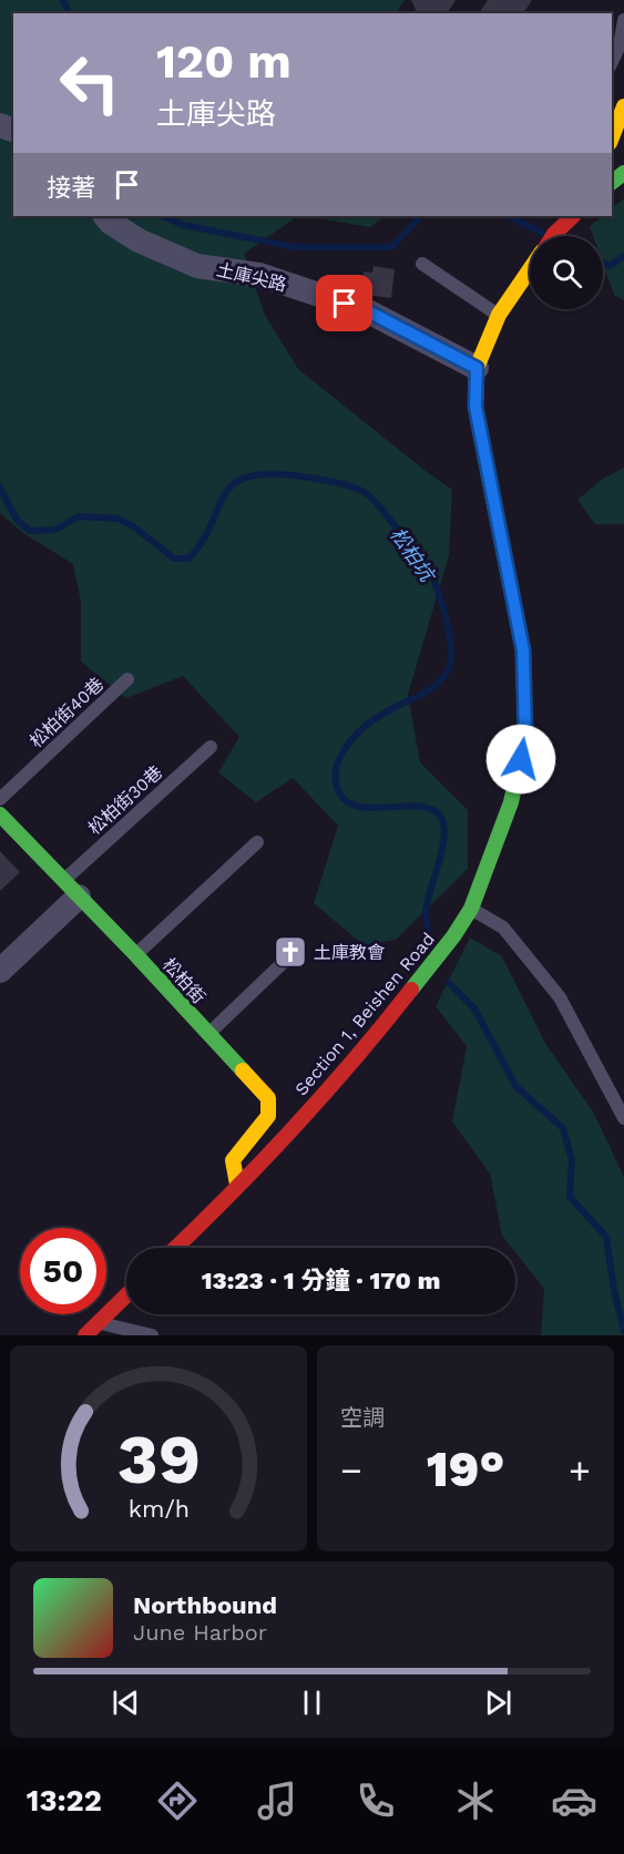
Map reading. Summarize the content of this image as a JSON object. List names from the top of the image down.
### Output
{
  "streets": {
    "main road": ["松柏街", "Section 1, Beishen Road"],
    "street": ["土庫尖路"],
    "lane": ["松柏街40巷", "松柏街30巷"]
  },
  "crossings": [
    ["土庫尖路", "Section 1, Beishen Road"],
    ["松柏街30巷", "松柏街"],
    ["松柏街", "Section 1, Beishen Road"]
  ],
  "water": ["松柏坑"],
  "places": {
    "church": ["土庫教會"]
  },
  "page": {
    "turn": ["120 m", "土庫尖路"],
    "then": "接著",
    "limit": "50",
    "trip": "13:23 · 1 分鐘 · 170 m",
    "tile": "空調",
    "heat": ["−", "19°", "+"],
    "song": ["Northbound", "June Harbor"],
    "tabs": "13:22",
    "gauge": ["39", "km/h"]
  }
}
